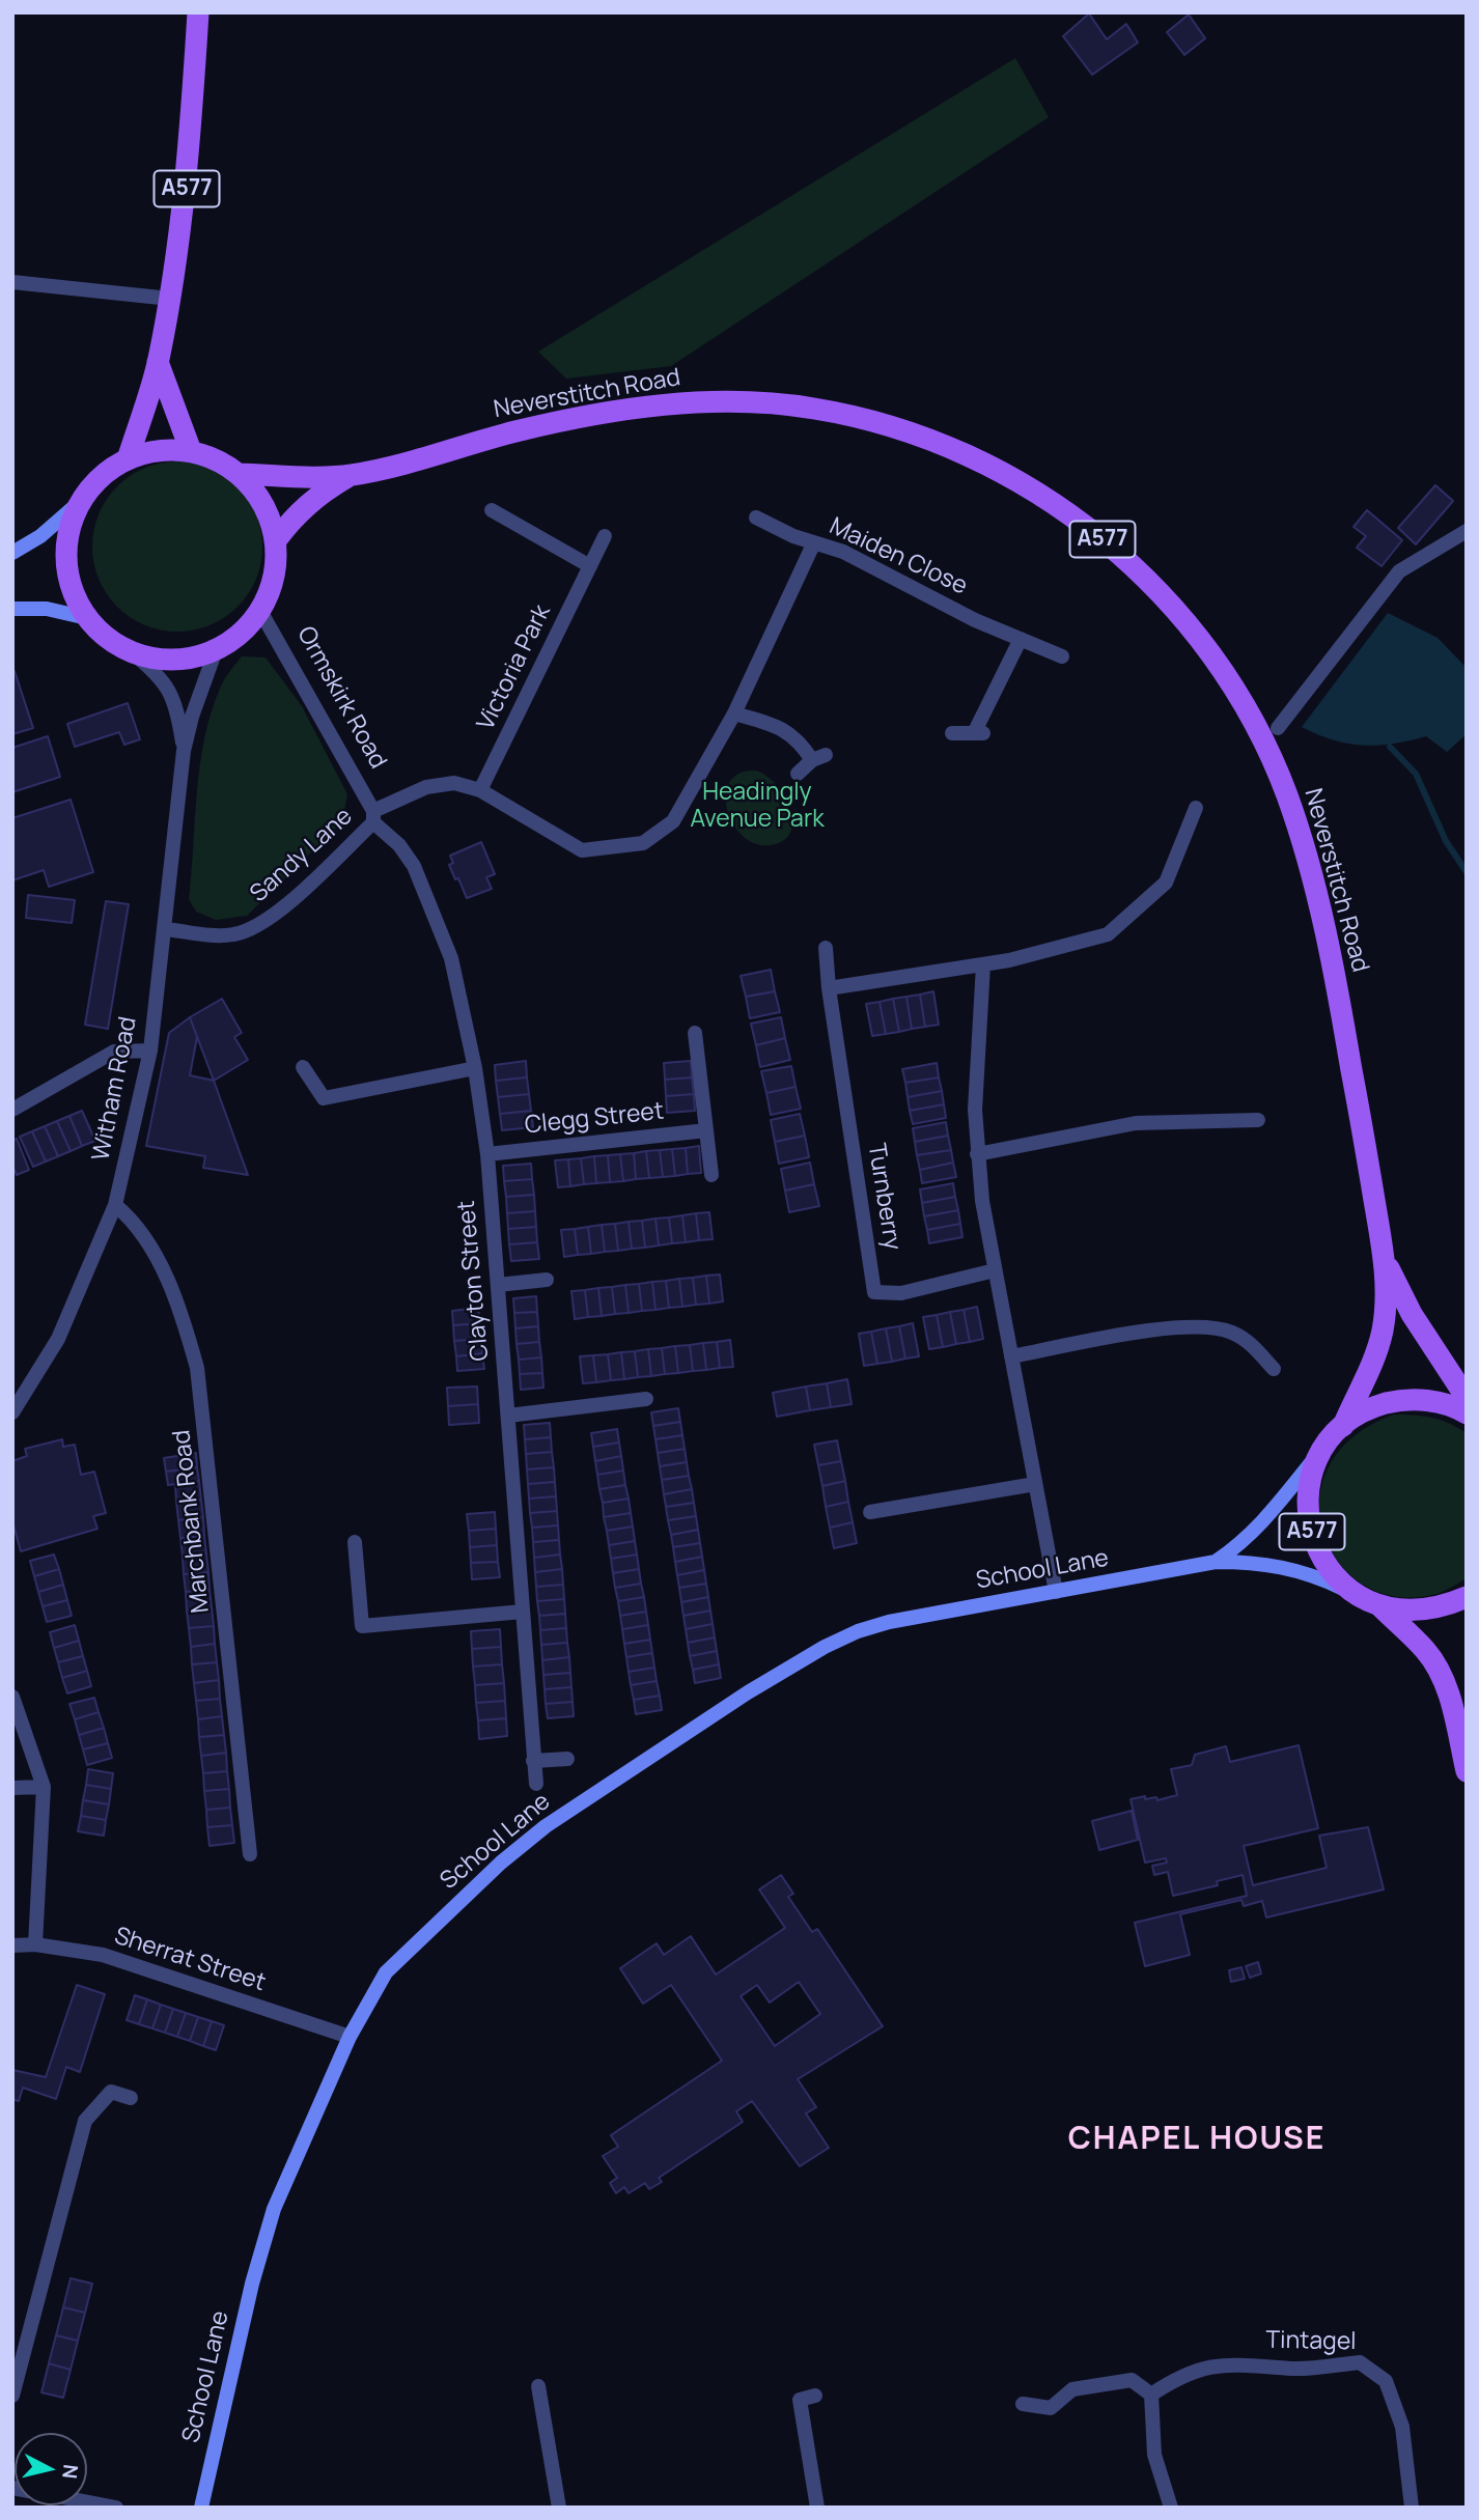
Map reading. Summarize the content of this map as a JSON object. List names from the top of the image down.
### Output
{
  "streets": {
    "main road": ["A577", "Neverstitch Road"],
    "street": [
      "Maiden Close",
      "Victoria Park",
      "Ormskirk Road",
      "Sandy Lane",
      "Witham Road",
      "Clegg Street",
      "Turnberry",
      "Clayton Street",
      "Marchbank Road",
      "School Lane",
      "Sherrat Street",
      "Tintagel"
    ]
  },
  "crossings": [
    ["A577", "Neverstitch Road"],
    ["A577", "Ormskirk Road"],
    ["A577", "Witham Road"],
    ["A577", "School Lane"],
    ["Neverstitch Road", "Ormskirk Road"],
    ["Neverstitch Road", "Witham Road"],
    ["Ormskirk Road", "Sandy Lane"],
    ["Ormskirk Road", "Witham Road"],
    ["Ormskirk Road", "Clayton Street"],
    ["Sandy Lane", "Witham Road"],
    ["Sandy Lane", "Clayton Street"],
    ["Witham Road", "Marchbank Road"],
    ["Clegg Street", "Clayton Street"],
    ["School Lane", "Sherrat Street"]
  ],
  "districts": ["CHAPEL HOUSE"],
  "parks": ["Headingly Avenue Park"],
  "north": "right"
}
